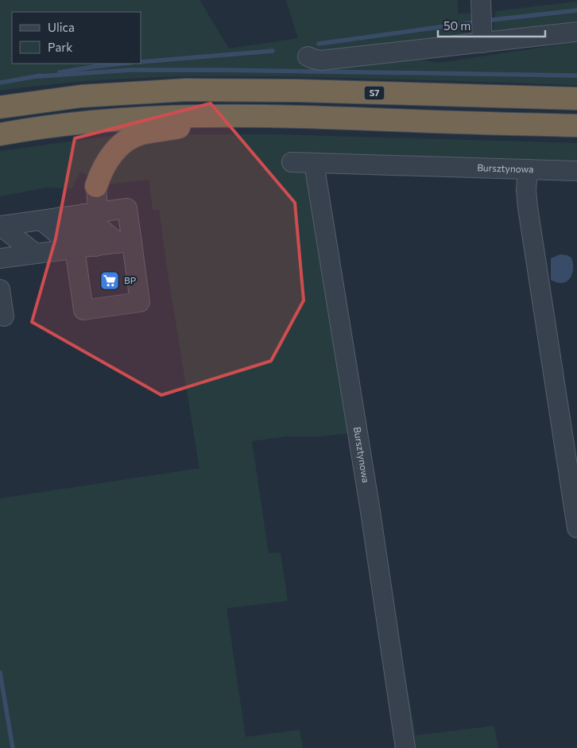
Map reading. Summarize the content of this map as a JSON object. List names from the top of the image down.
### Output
{
  "streets": {
    "highway": ["S7"],
    "street": ["Bursztynowa"]
  },
  "places": {
    "supermarket": ["BP"]
  },
  "legend": ["Ulica", "Park"],
  "scale_bar": "50 m"
}
